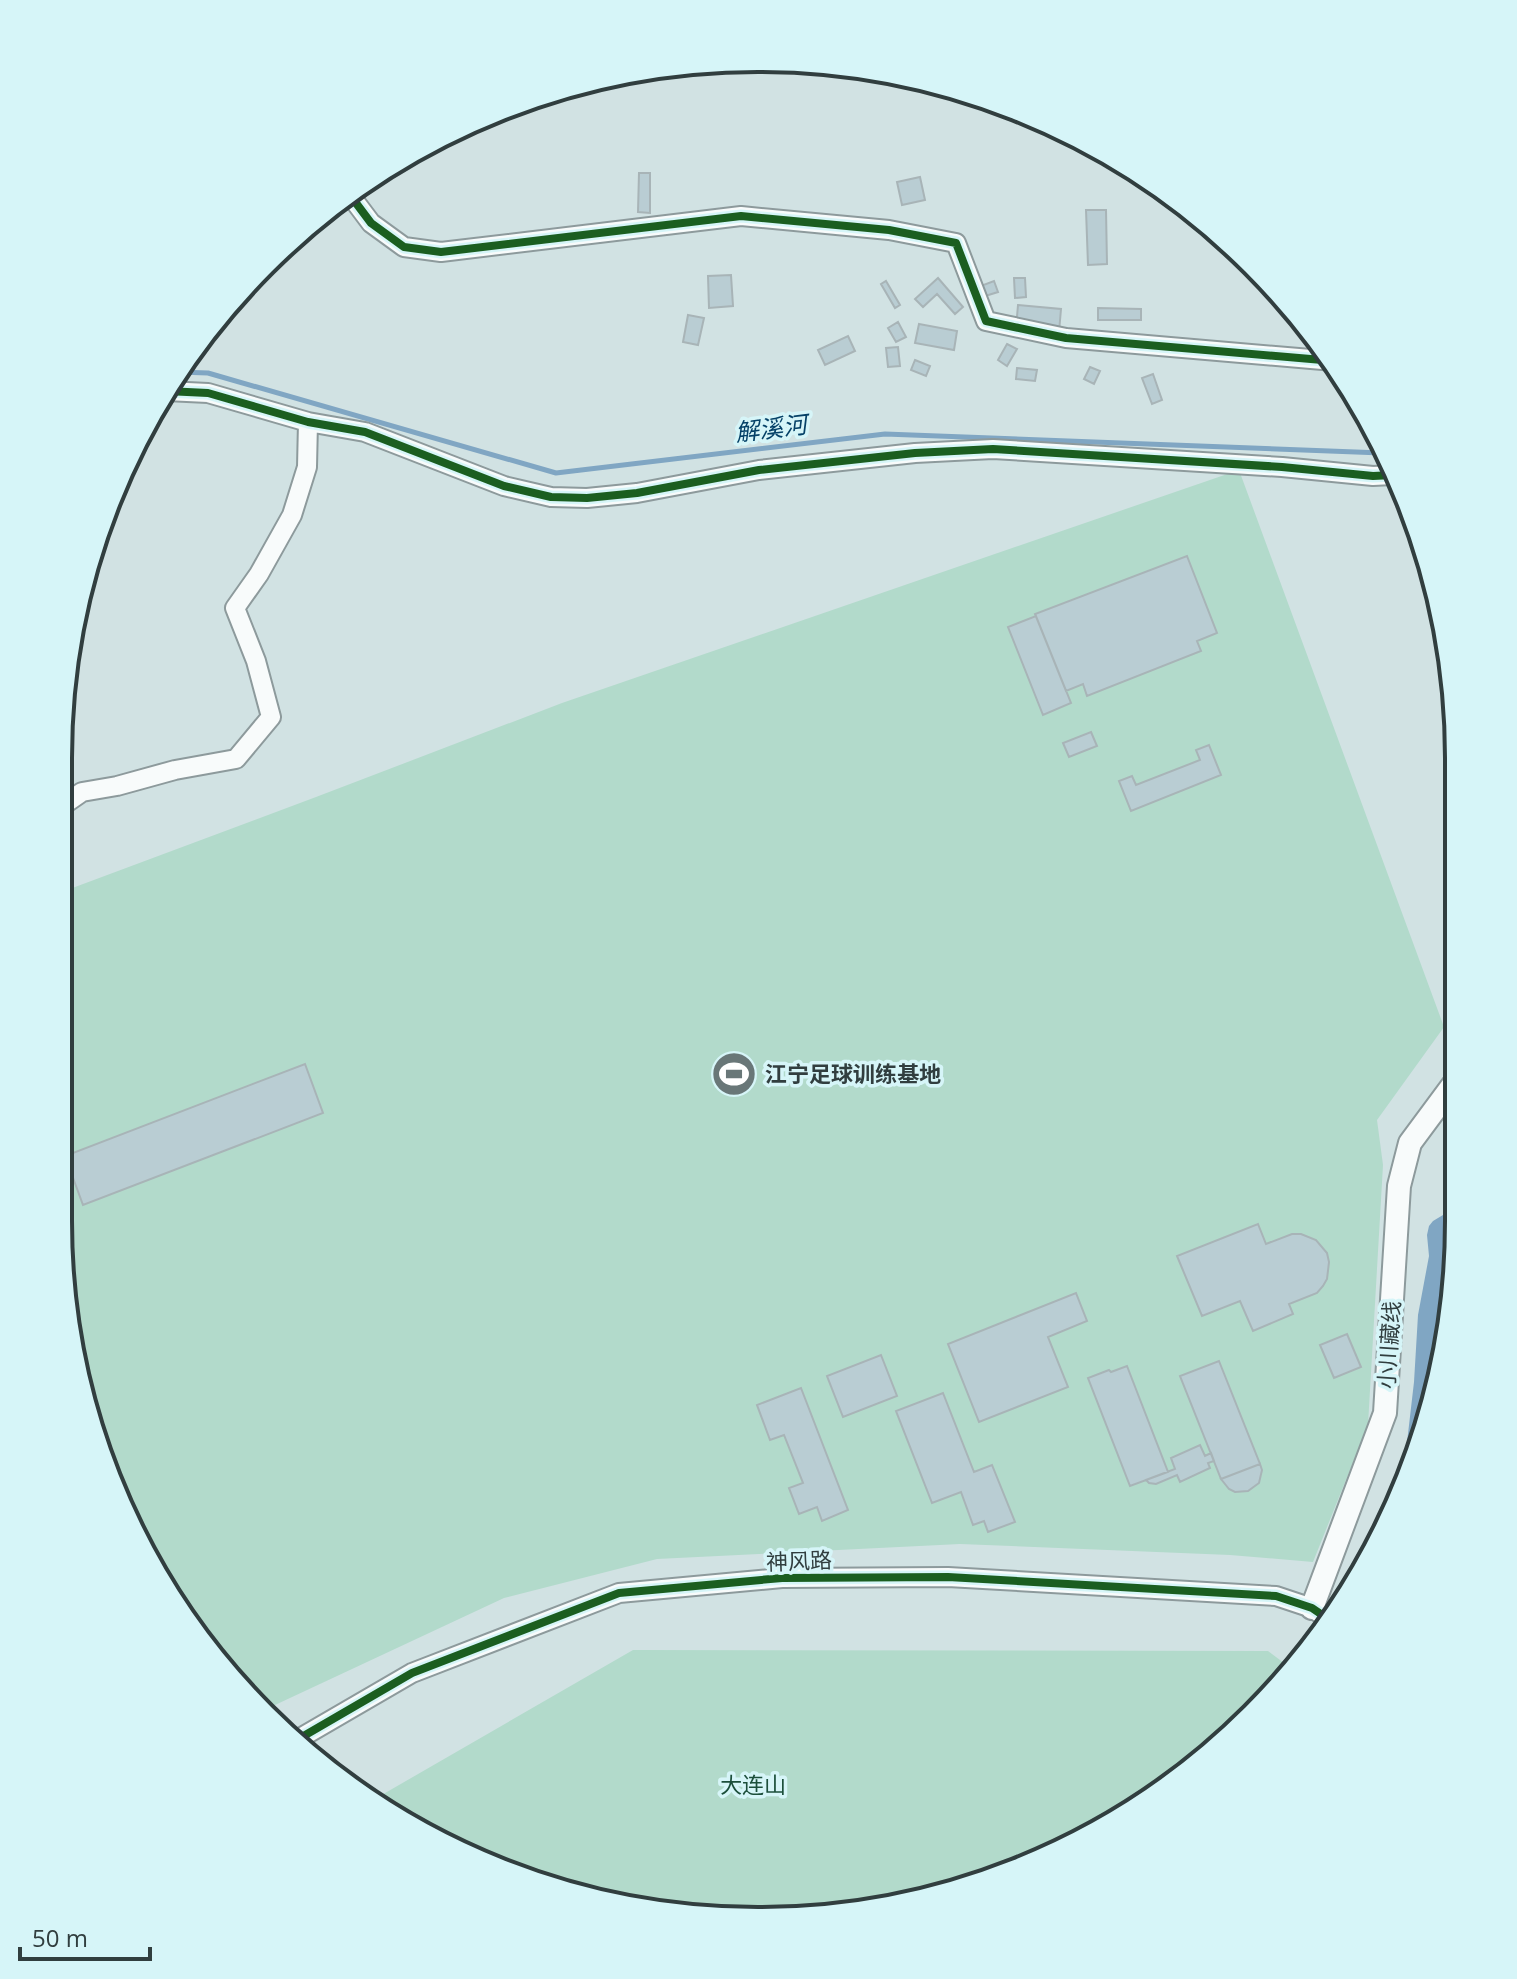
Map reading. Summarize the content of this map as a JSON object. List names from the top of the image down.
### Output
{
  "streets": {
    "street": ["小川藏线", "神风路"]
  },
  "crossings": [
    ["小川藏线", "神风路"]
  ],
  "water": ["解溪河"],
  "parks": ["大连山"],
  "places": {
    "sports": ["江宁足球训练基地"]
  },
  "scale_bar": "50 m"
}
